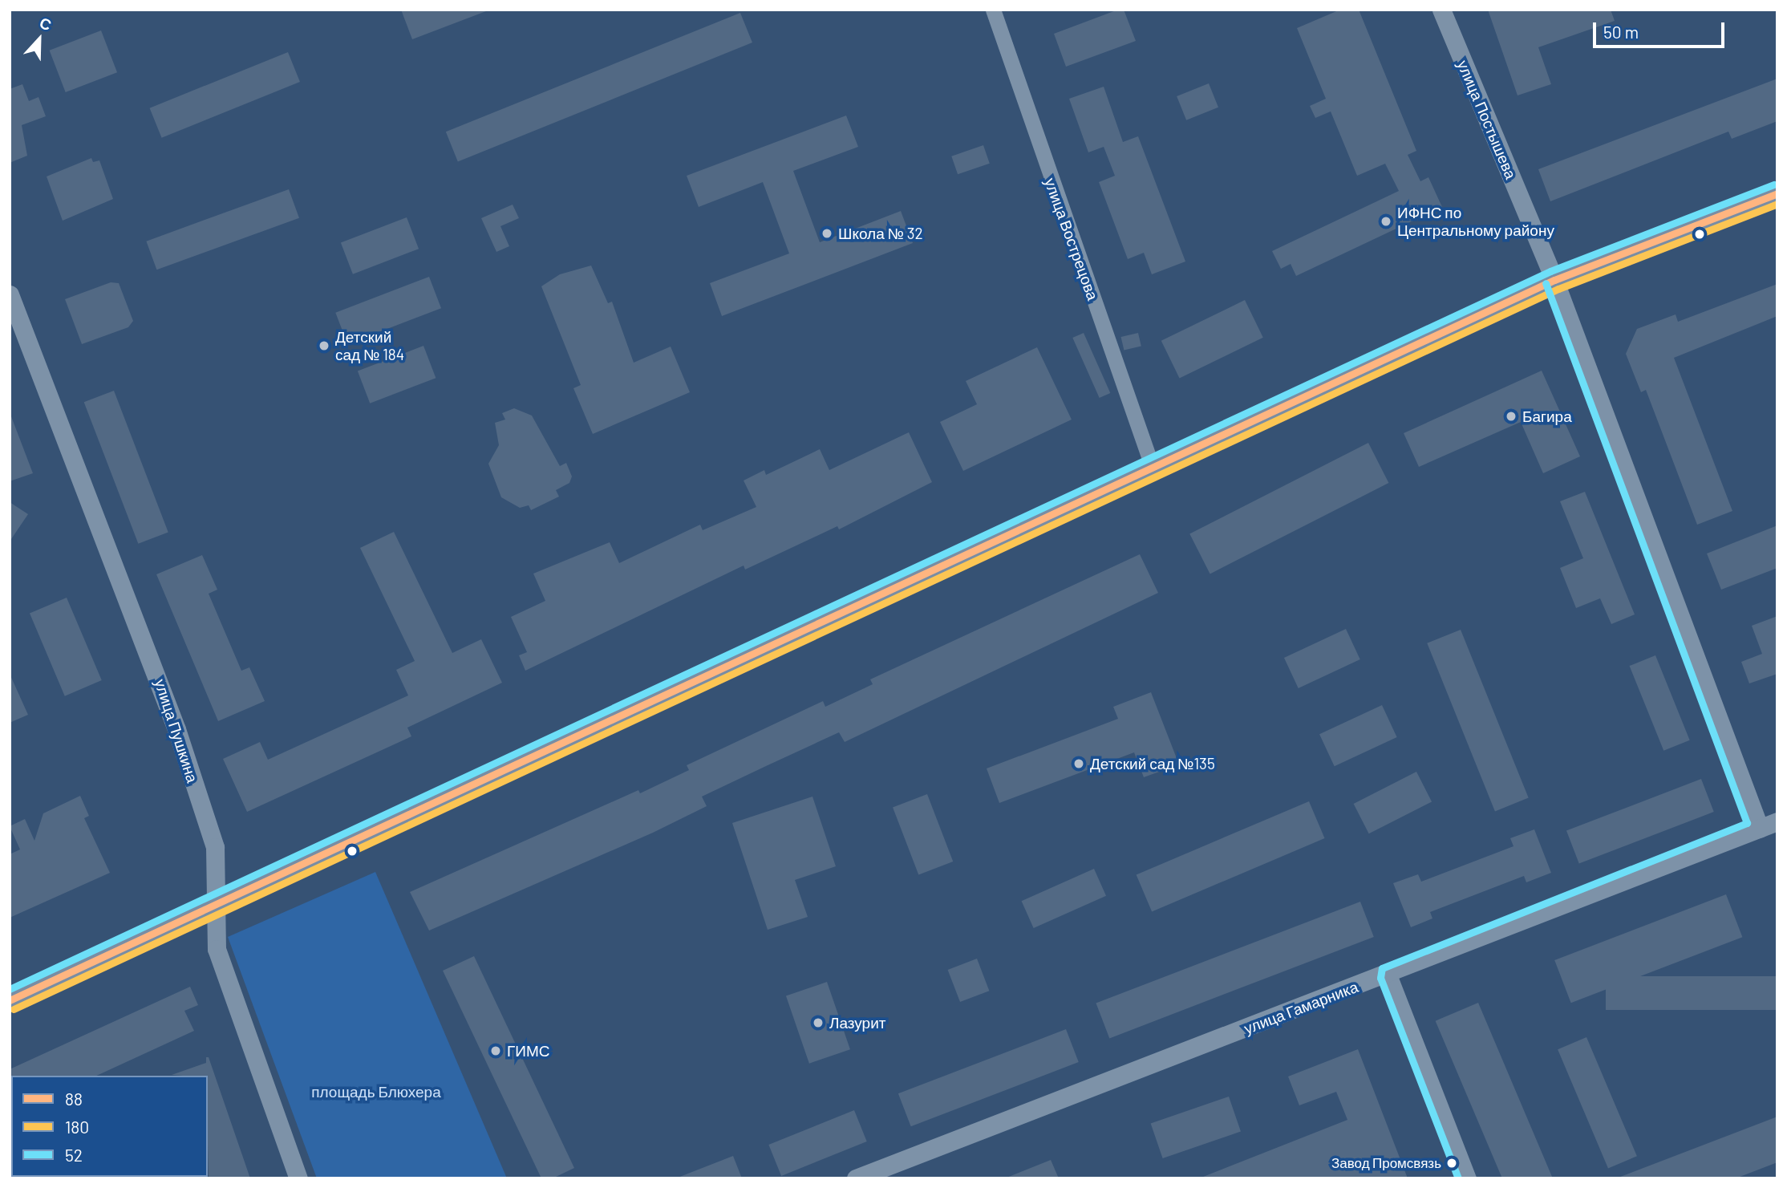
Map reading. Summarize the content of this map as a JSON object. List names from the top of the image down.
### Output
{
  "streets": {
    "street": [
      "улица Постышева",
      "улица Вострецова",
      "улица Пушкина",
      "улица Гамарника"
    ]
  },
  "crossings": [
    ["улица Постышева", "улица Гамарника"]
  ],
  "parks": ["площадь Блюхера"],
  "places": [
    "ИФНС по Центральному району",
    "Школа № 32",
    "Детский сад № 184",
    "Багира",
    "Детский сад №135",
    "Лазурит",
    "ГИМС",
    "Завод Промсвязь"
  ],
  "lines": ["transit line 52", "transit line 88", "transit line 180"],
  "legend": ["88", "180", "52"],
  "scale_bar": "50 m",
  "north": "top"
}
